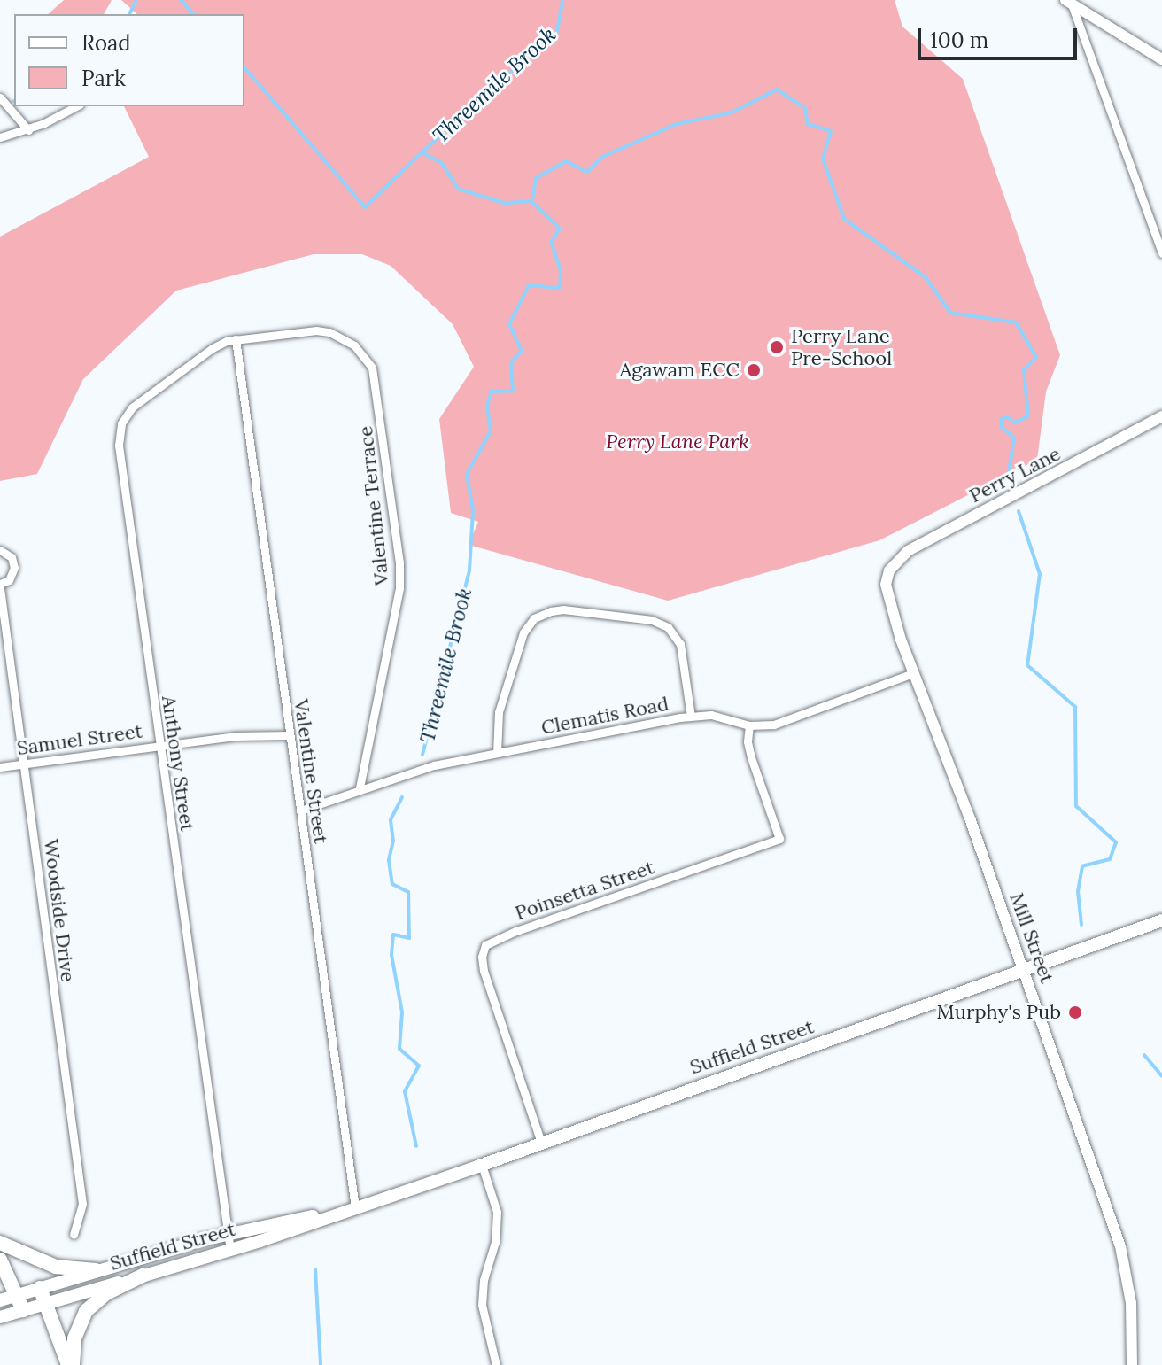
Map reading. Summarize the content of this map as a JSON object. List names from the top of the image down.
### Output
{
  "streets": {
    "main road": ["Suffield Street"],
    "street": [
      "Perry Lane",
      "Valentine Terrace",
      "Clematis Road",
      "Samuel Street",
      "Anthony Street",
      "Valentine Street",
      "Poinsetta Street",
      "Woodside Drive",
      "Mill Street"
    ]
  },
  "crossings": [
    ["Perry Lane", "Mill Street"],
    ["Valentine Terrace", "Clematis Road"],
    ["Valentine Terrace", "Anthony Street"],
    ["Valentine Terrace", "Valentine Street"],
    ["Clematis Road", "Valentine Street"],
    ["Clematis Road", "Poinsetta Street"],
    ["Clematis Road", "Mill Street"],
    ["Samuel Street", "Anthony Street"],
    ["Samuel Street", "Valentine Street"],
    ["Samuel Street", "Woodside Drive"],
    ["Anthony Street", "Valentine Street"],
    ["Anthony Street", "Suffield Street"],
    ["Valentine Street", "Suffield Street"],
    ["Poinsetta Street", "Suffield Street"],
    ["Mill Street", "Suffield Street"]
  ],
  "water": ["Threemile Brook"],
  "parks": ["Perry Lane Park"],
  "places": ["Perry Lane Pre-School", "Agawam ECC", "Murphy's Pub"],
  "legend": ["Road", "Park"],
  "scale_bar": "100 m"
}
